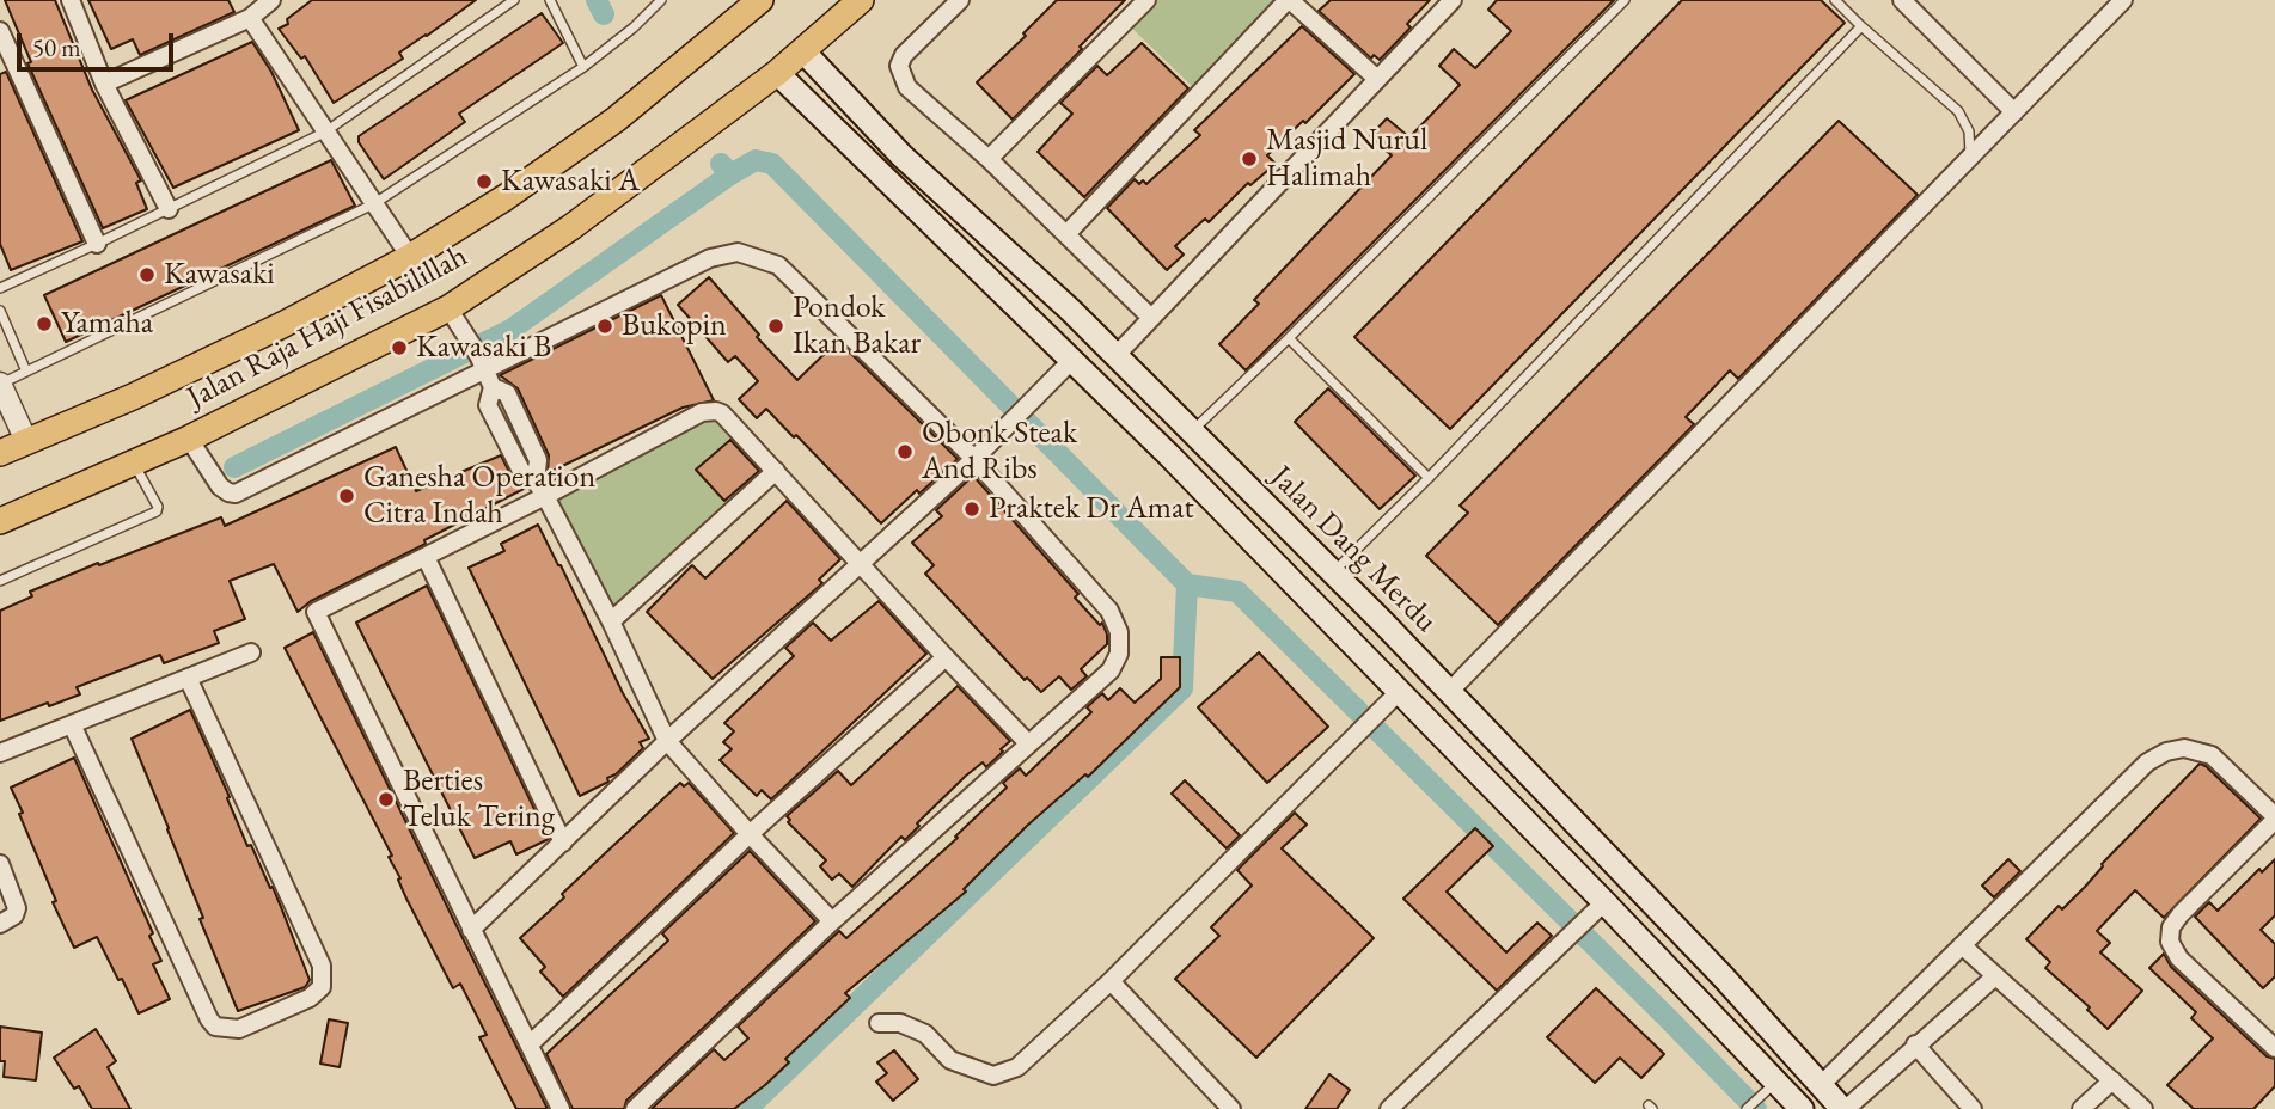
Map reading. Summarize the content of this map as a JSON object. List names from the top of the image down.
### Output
{
  "streets": {
    "main road": ["Jalan Raja Haji Fisabilillah", "Jalan Dang Merdu"]
  },
  "crossings": [
    ["Jalan Raja Haji Fisabilillah", "Jalan Dang Merdu"]
  ],
  "places": [
    "Masjid Nurul Halimah",
    "Kawasaki A",
    "Kawasaki",
    "Yamaha",
    "Bukopin",
    "Pondok Ikan Bakar",
    "Kawasaki B",
    "Obonk Steak And Ribs",
    "Ganesha Operation Citra Indah",
    "Praktek Dr Amat",
    "Berties Teluk Tering"
  ],
  "scale_bar": "50 m"
}
